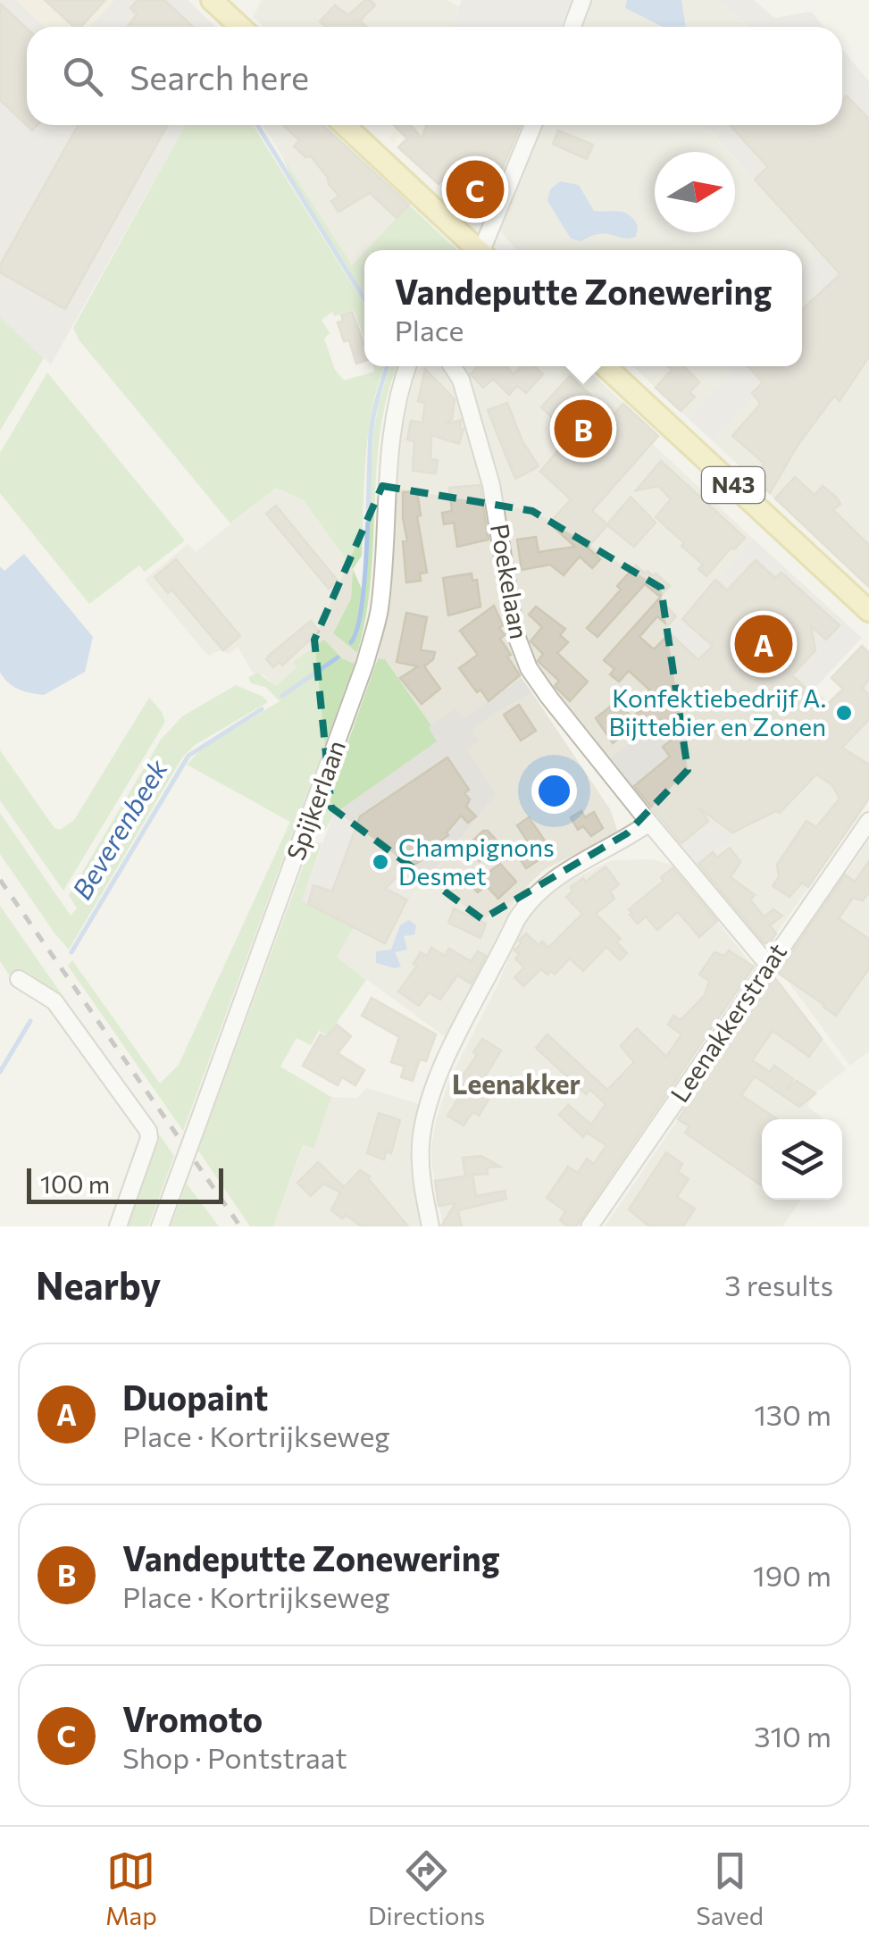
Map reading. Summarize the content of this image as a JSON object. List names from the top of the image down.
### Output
{
  "streets": {
    "main road": ["N43"],
    "street": ["Poekelaan", "Spijkerlaan", "Leenakkerstraat"]
  },
  "crossings": [
    ["Poekelaan", "Leenakkerstraat"]
  ],
  "districts": ["Leenakker"],
  "water": ["Beverenbeek"],
  "places": ["Konfektiebedrijf A. Bijttebier en Zonen", "Champignons Desmet"],
  "scale_bar": "100 m",
  "north": "right",
  "page": {
    "search": "Search here",
    "pins": ["C", "B", "A"],
    "popup": ["Vandeputte Zonewering", "Place"],
    "scale": "100 m",
    "heading": ["Nearby", "3 results"],
    "list": [
      {
        "mark": "A",
        "name": "Duopaint",
        "note": "Place · Kortrijkseweg",
        "value": "130 m"
      },
      {
        "mark": "B",
        "name": "Vandeputte Zonewering",
        "note": "Place · Kortrijkseweg",
        "value": "190 m"
      },
      {
        "mark": "C",
        "name": "Vromoto",
        "note": "Shop · Pontstraat",
        "value": "310 m"
      }
    ],
    "nav": ["Map", "Directions", "Saved"]
  }
}
